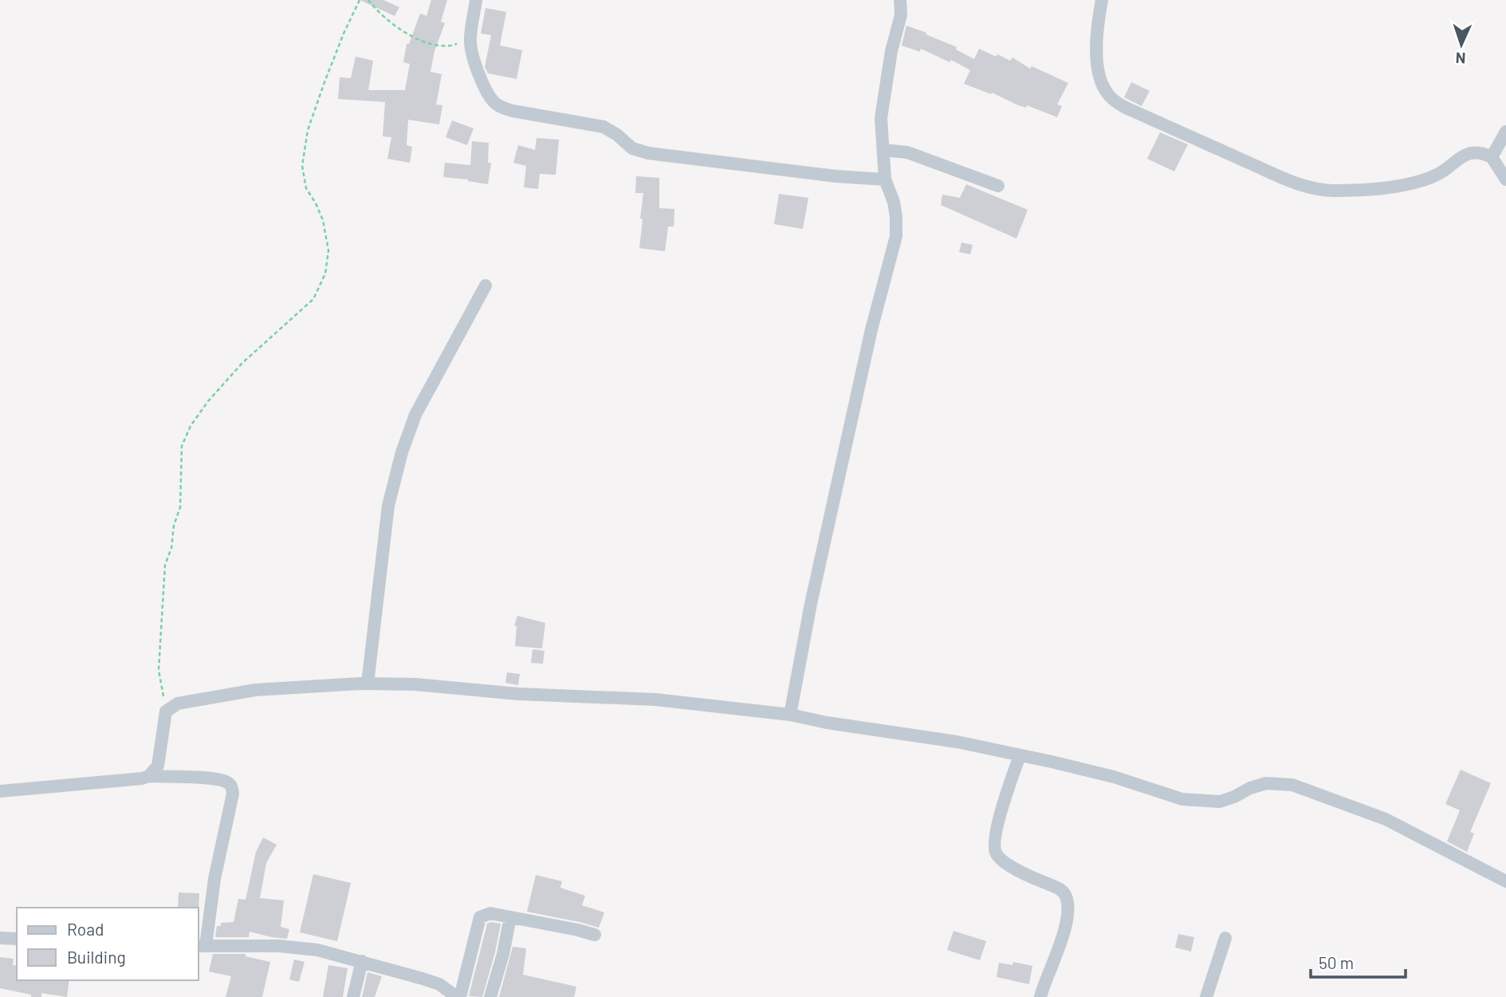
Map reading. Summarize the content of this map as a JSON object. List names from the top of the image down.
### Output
{
  "legend": ["Road", "Building"],
  "scale_bar": "50 m",
  "north": "bottom"
}
